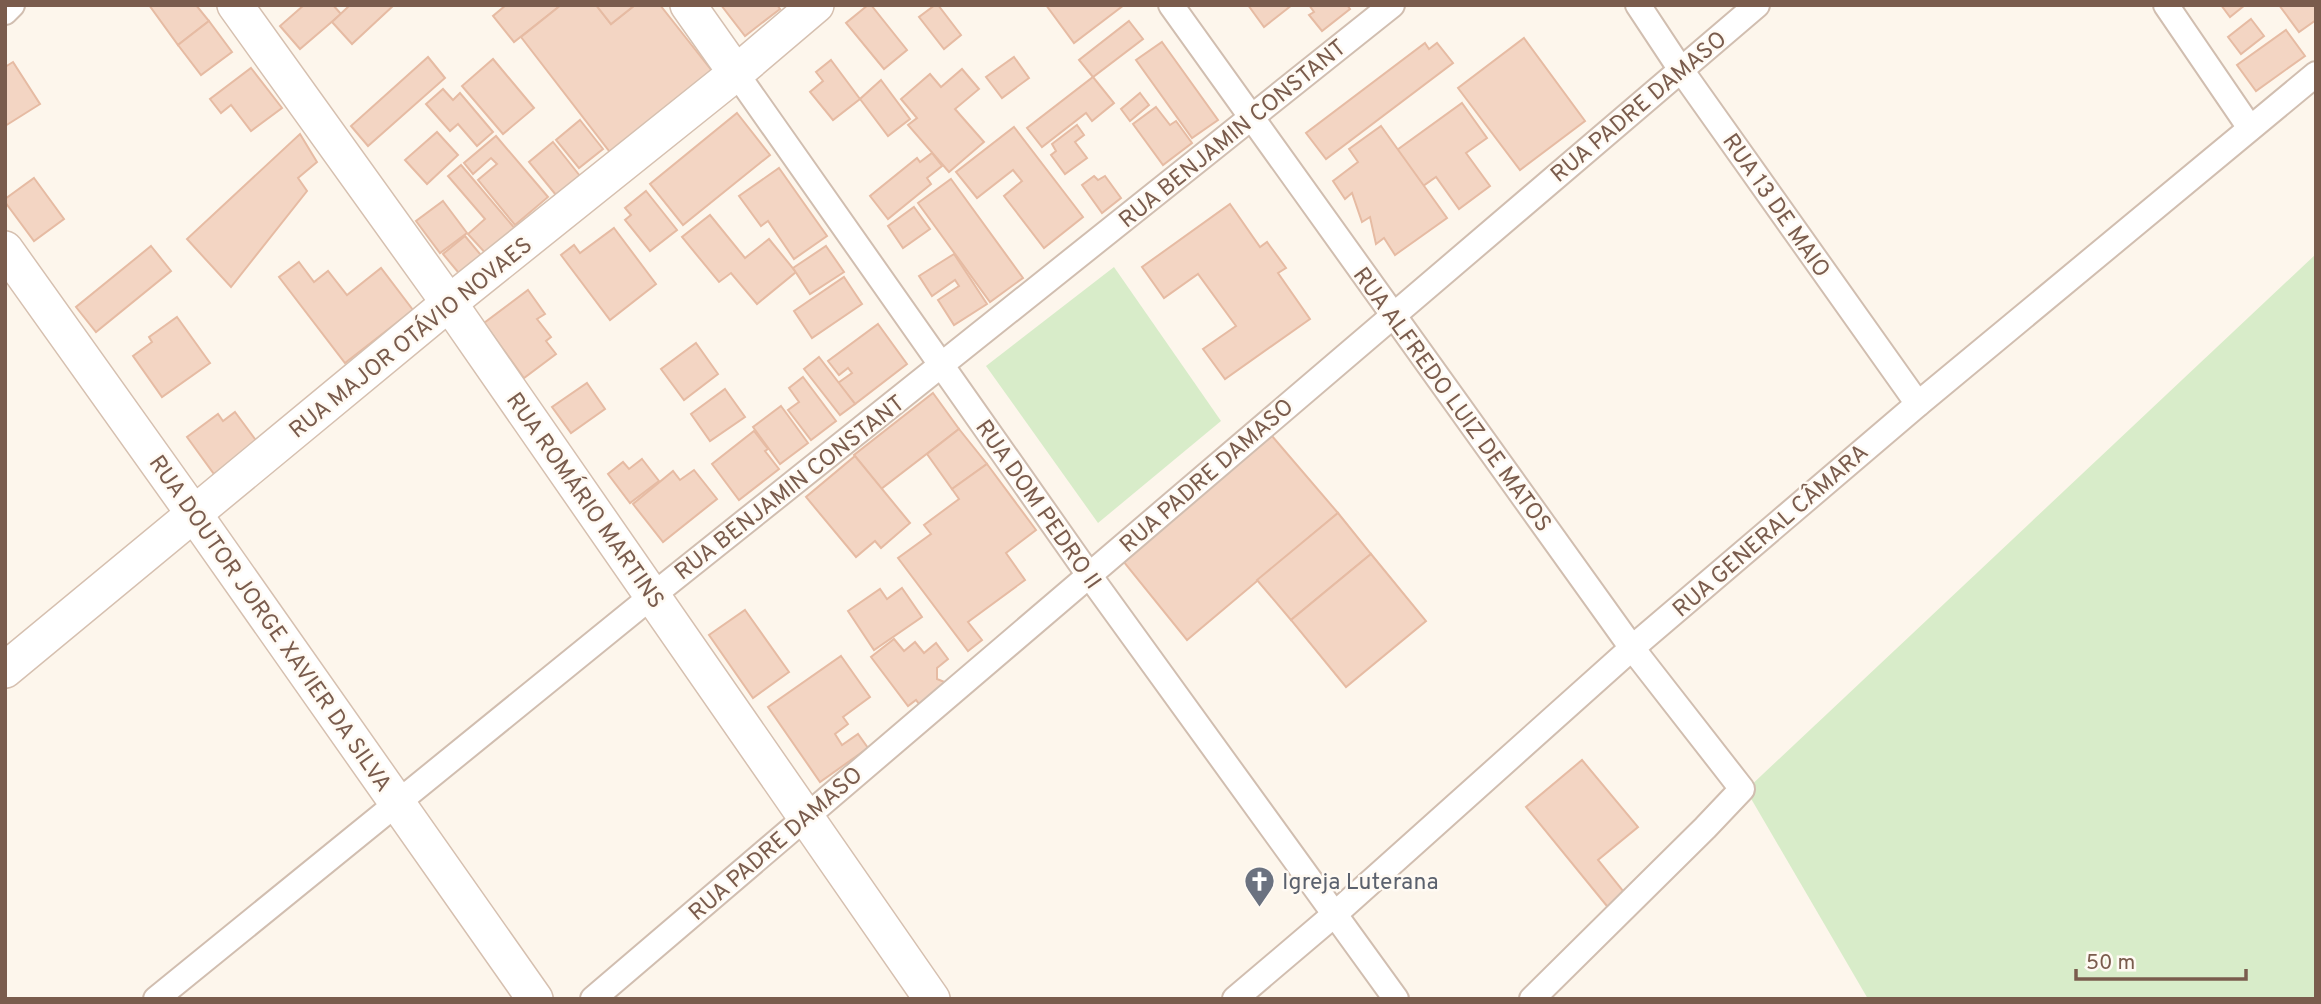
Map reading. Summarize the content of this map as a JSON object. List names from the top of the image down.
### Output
{
  "streets": {
    "street": [
      "RUA PADRE DAMASO",
      "RUA BENJAMIN CONSTANT",
      "RUA 13 DE MAIO",
      "RUA MAJOR OTÁVIO NOVAES",
      "RUA ALFREDO LUIZ DE MATOS",
      "RUA ROMÁRIO MARTINS",
      "RUA DOM PEDRO II",
      "RUA GENERAL CÂMARA",
      "RUA DOUTOR JORGE XAVIER DA SILVA"
    ]
  },
  "crossings": [
    ["RUA PADRE DAMASO", "RUA 13 DE MAIO"],
    ["RUA PADRE DAMASO", "RUA ALFREDO LUIZ DE MATOS"],
    ["RUA PADRE DAMASO", "RUA ROMÁRIO MARTINS"],
    ["RUA PADRE DAMASO", "RUA DOM PEDRO II"],
    ["RUA BENJAMIN CONSTANT", "RUA ALFREDO LUIZ DE MATOS"],
    ["RUA BENJAMIN CONSTANT", "RUA ROMÁRIO MARTINS"],
    ["RUA BENJAMIN CONSTANT", "RUA DOM PEDRO II"],
    ["RUA BENJAMIN CONSTANT", "RUA DOUTOR JORGE XAVIER DA SILVA"],
    ["RUA 13 DE MAIO", "RUA GENERAL CÂMARA"],
    ["RUA MAJOR OTÁVIO NOVAES", "RUA ROMÁRIO MARTINS"],
    ["RUA MAJOR OTÁVIO NOVAES", "RUA DOM PEDRO II"],
    ["RUA MAJOR OTÁVIO NOVAES", "RUA DOUTOR JORGE XAVIER DA SILVA"],
    ["RUA ALFREDO LUIZ DE MATOS", "RUA GENERAL CÂMARA"],
    ["RUA DOM PEDRO II", "RUA GENERAL CÂMARA"]
  ],
  "places": {
    "church": ["Igreja Luterana"]
  },
  "scale_bar": "50 m"
}
